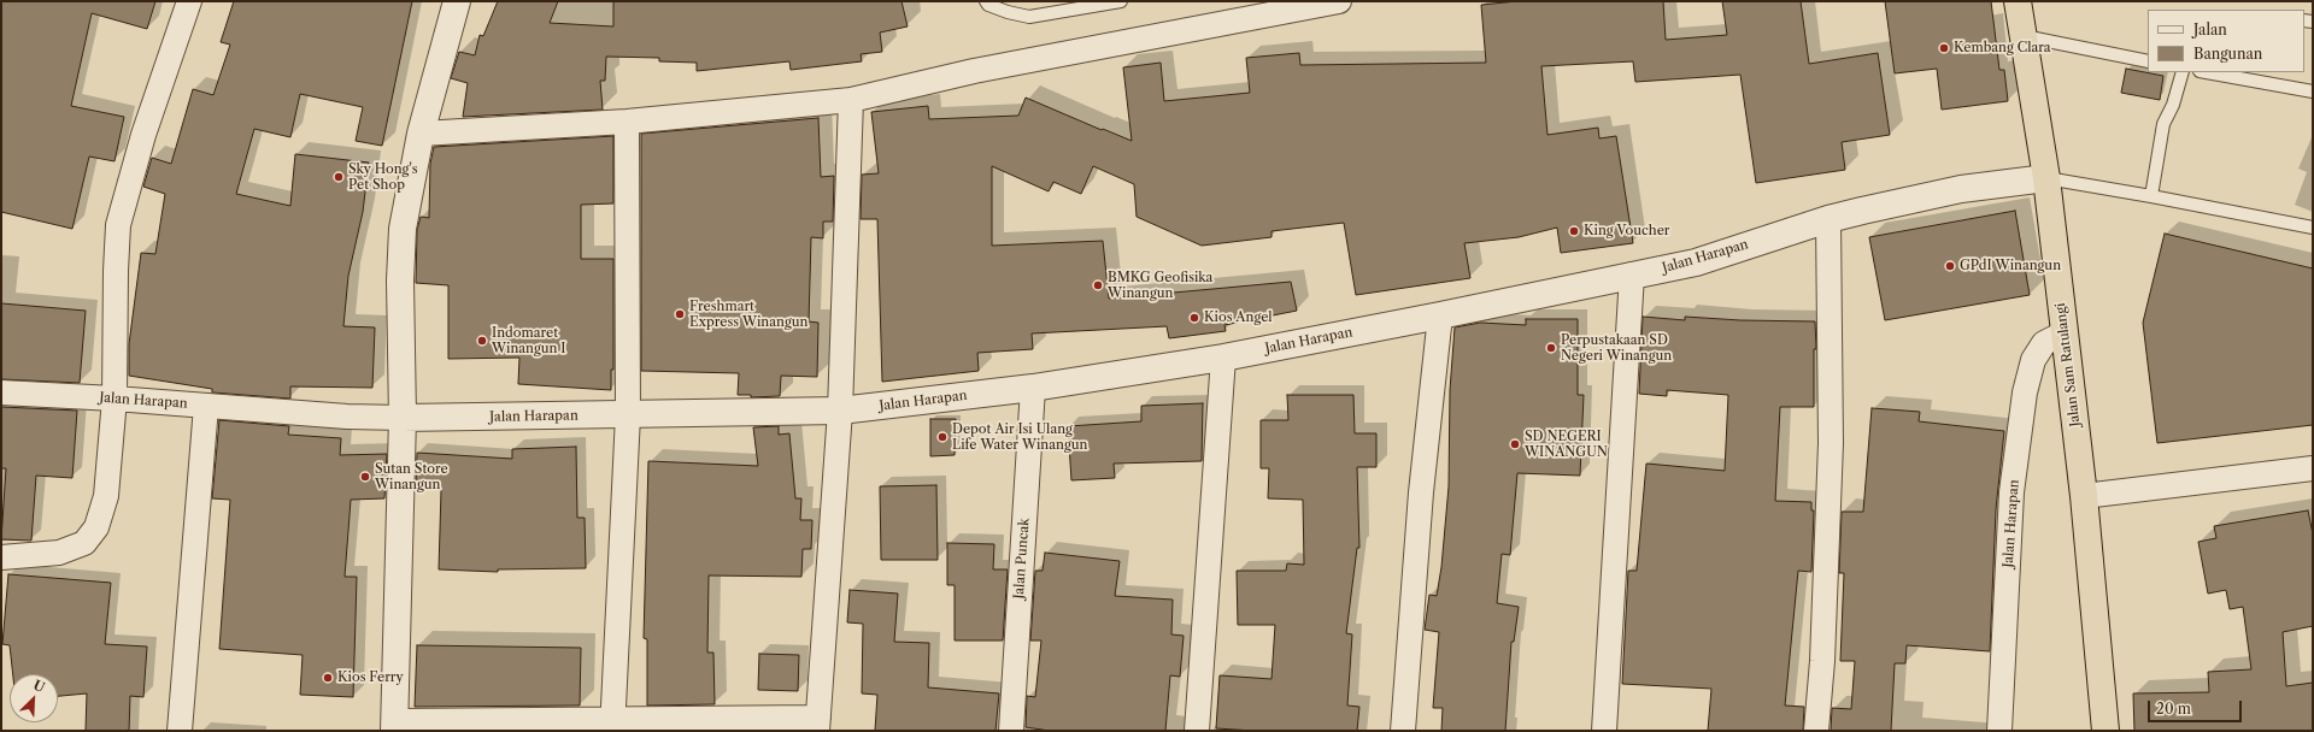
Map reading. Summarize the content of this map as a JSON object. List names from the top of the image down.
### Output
{
  "streets": {
    "highway": ["Jalan Sam Ratulangi"],
    "street": ["Jalan Harapan", "Jalan Puncak"]
  },
  "crossings": [
    ["Jalan Harapan", "Jalan Sam Ratulangi"],
    ["Jalan Harapan", "Jalan Puncak"]
  ],
  "places": [
    "Kembang Clara",
    "Sky Hong's Pet Shop",
    "King Voucher",
    "GPdI Winangun",
    "BMKG Geofisika Winangun",
    "Freshmart Express Winangun",
    "Kios Angel",
    "Indomaret Winangun I",
    "Perpustakaan SD Negeri Winangun",
    "Depot Air Isi Ulang Life Water Winangun",
    "SD NEGERI WINANGUN",
    "Sutan Store Winangun",
    "Kios Ferry"
  ],
  "legend": ["Jalan", "Bangunan"],
  "scale_bar": "20 m",
  "north": "top right"
}
